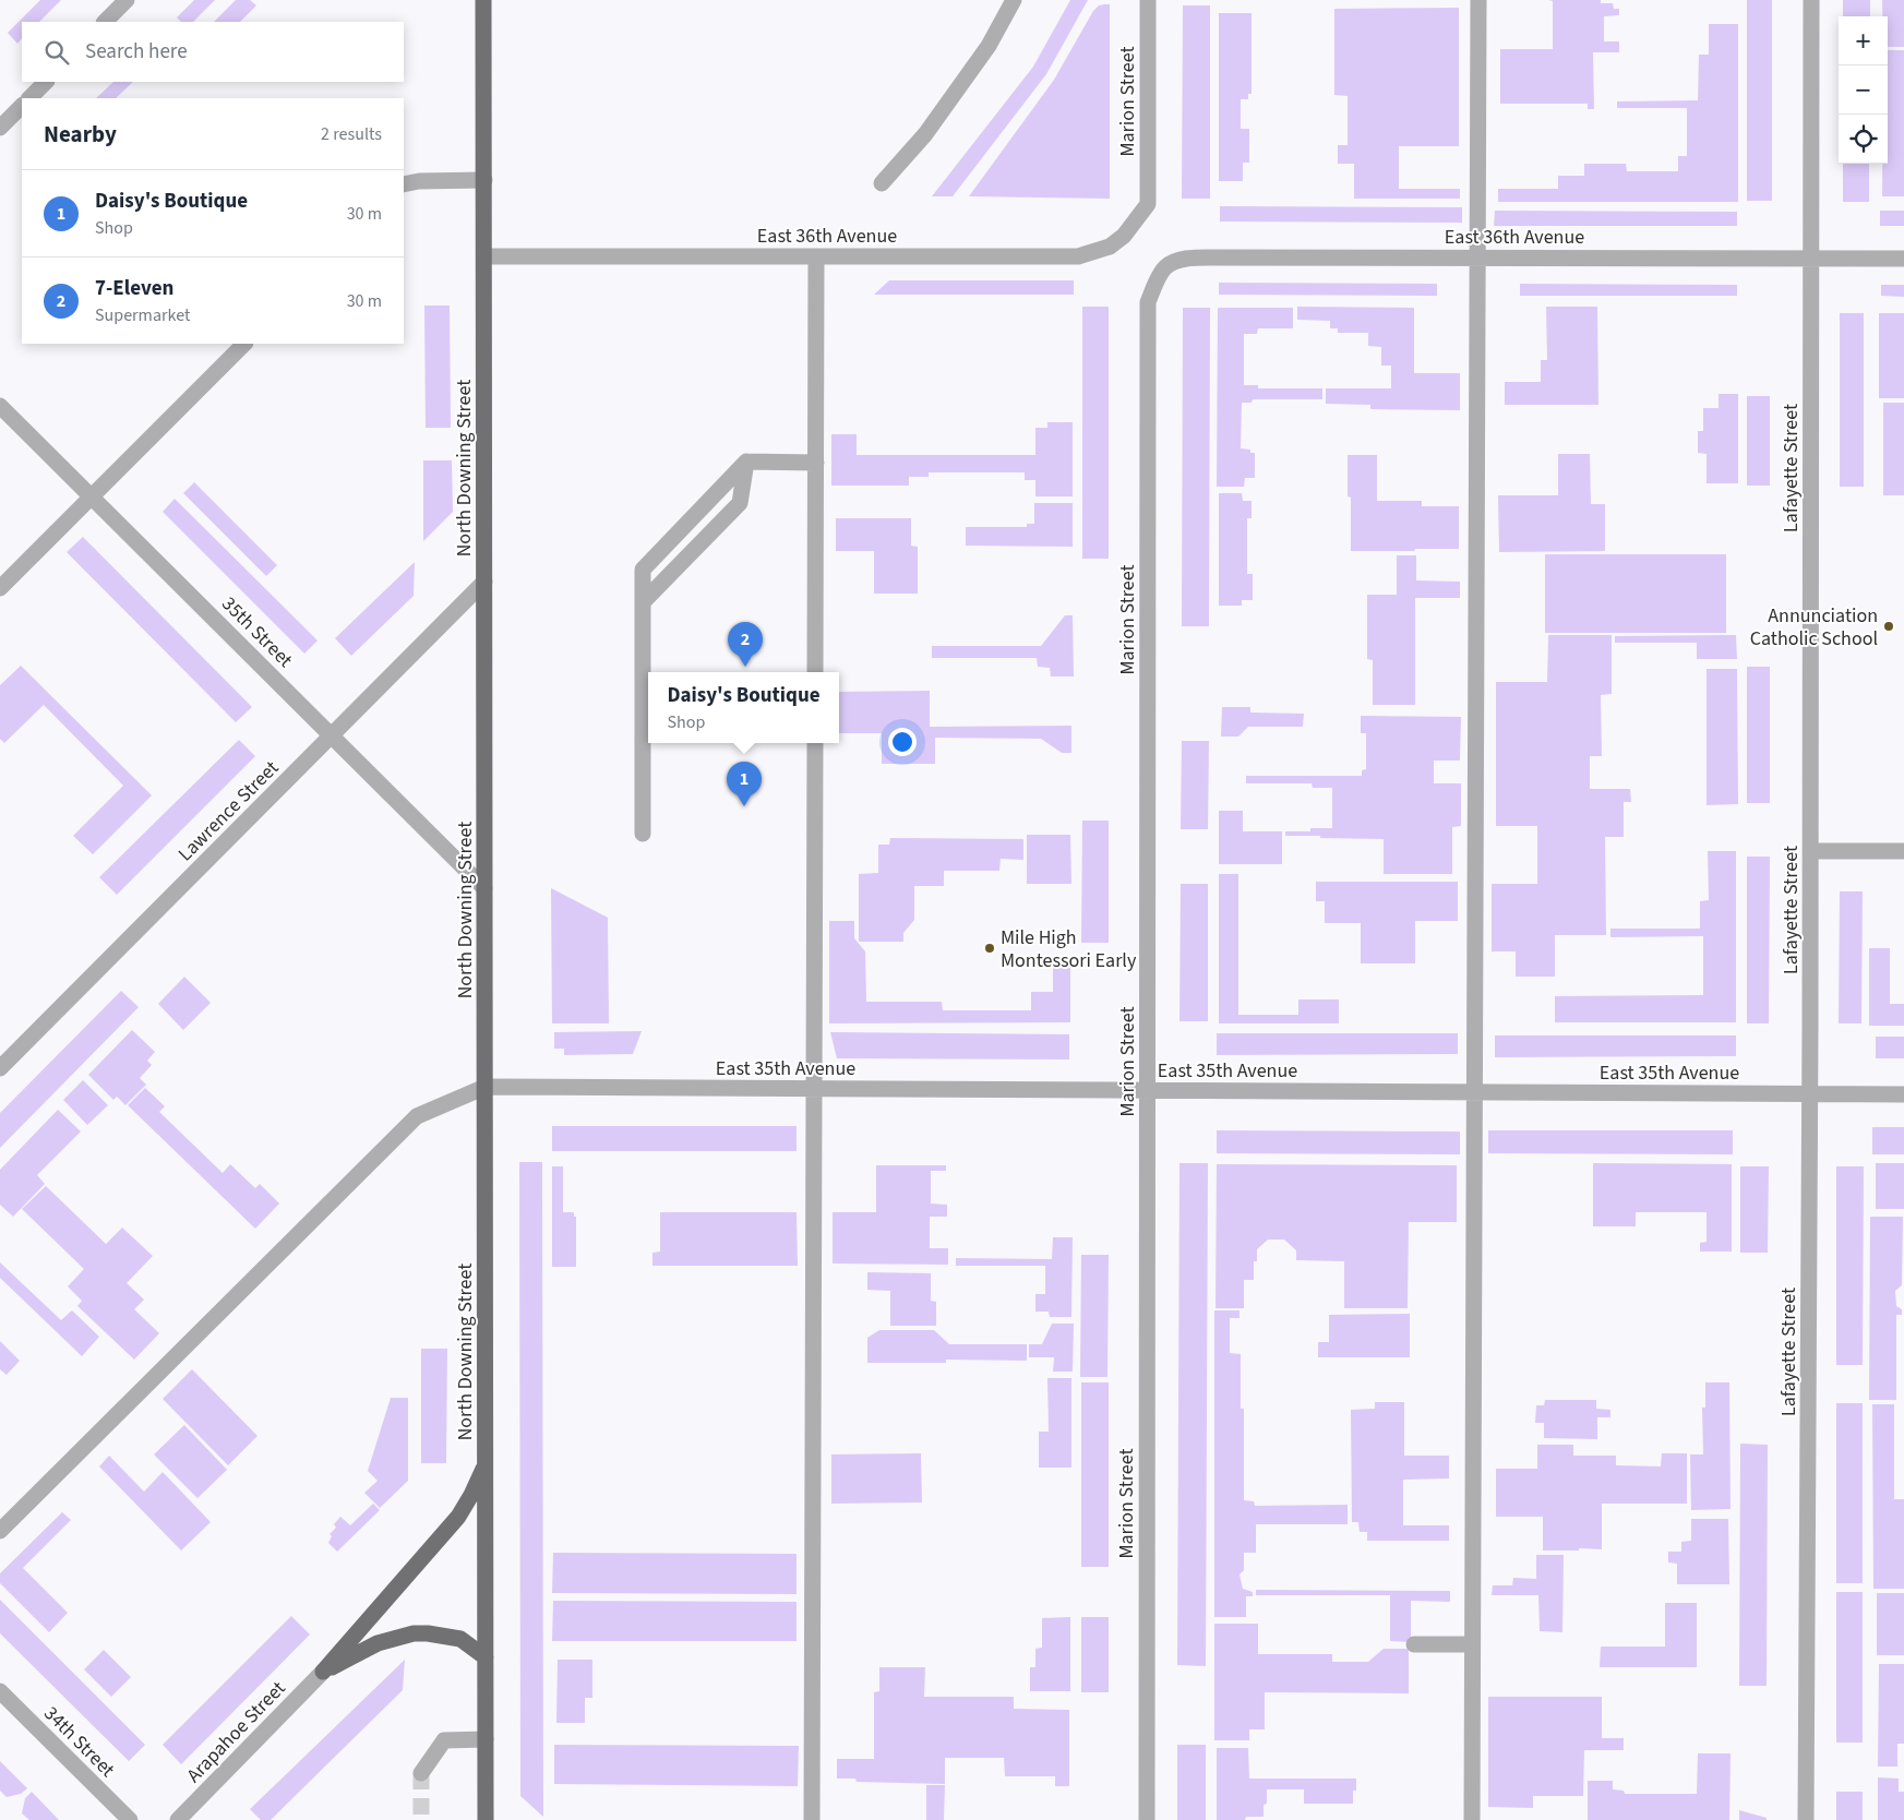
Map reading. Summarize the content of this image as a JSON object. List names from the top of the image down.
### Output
{
  "streets": {
    "main road": ["North Downing Street"],
    "street": [
      "Marion Street",
      "East 36th Avenue",
      "Lafayette Street",
      "35th Street",
      "Lawrence Street",
      "East 35th Avenue",
      "Arapahoe Street",
      "34th Street"
    ]
  },
  "crossings": [
    ["Marion Street", "East 36th Avenue"],
    ["Marion Street", "East 35th Avenue"],
    ["East 36th Avenue", "North Downing Street"],
    ["East 36th Avenue", "Lafayette Street"],
    ["North Downing Street", "35th Street"],
    ["North Downing Street", "Lawrence Street"],
    ["North Downing Street", "East 35th Avenue"],
    ["Lafayette Street", "East 35th Avenue"],
    ["35th Street", "Lawrence Street"]
  ],
  "places": ["Annunciation Catholic School", "Mile High Montessori Early"],
  "page": {
    "map_buttons": ["+", "−"],
    "search": "Search here",
    "heading": ["Nearby", "2 results"],
    "list": [
      {
        "mark": "1",
        "name": "Daisy's Boutique",
        "note": "Shop",
        "value": "30 m"
      },
      {
        "mark": "2",
        "name": "7-Eleven",
        "note": "Supermarket",
        "value": "30 m"
      }
    ],
    "pins": ["2", "1"],
    "popup": ["Daisy's Boutique", "Shop"]
  }
}
